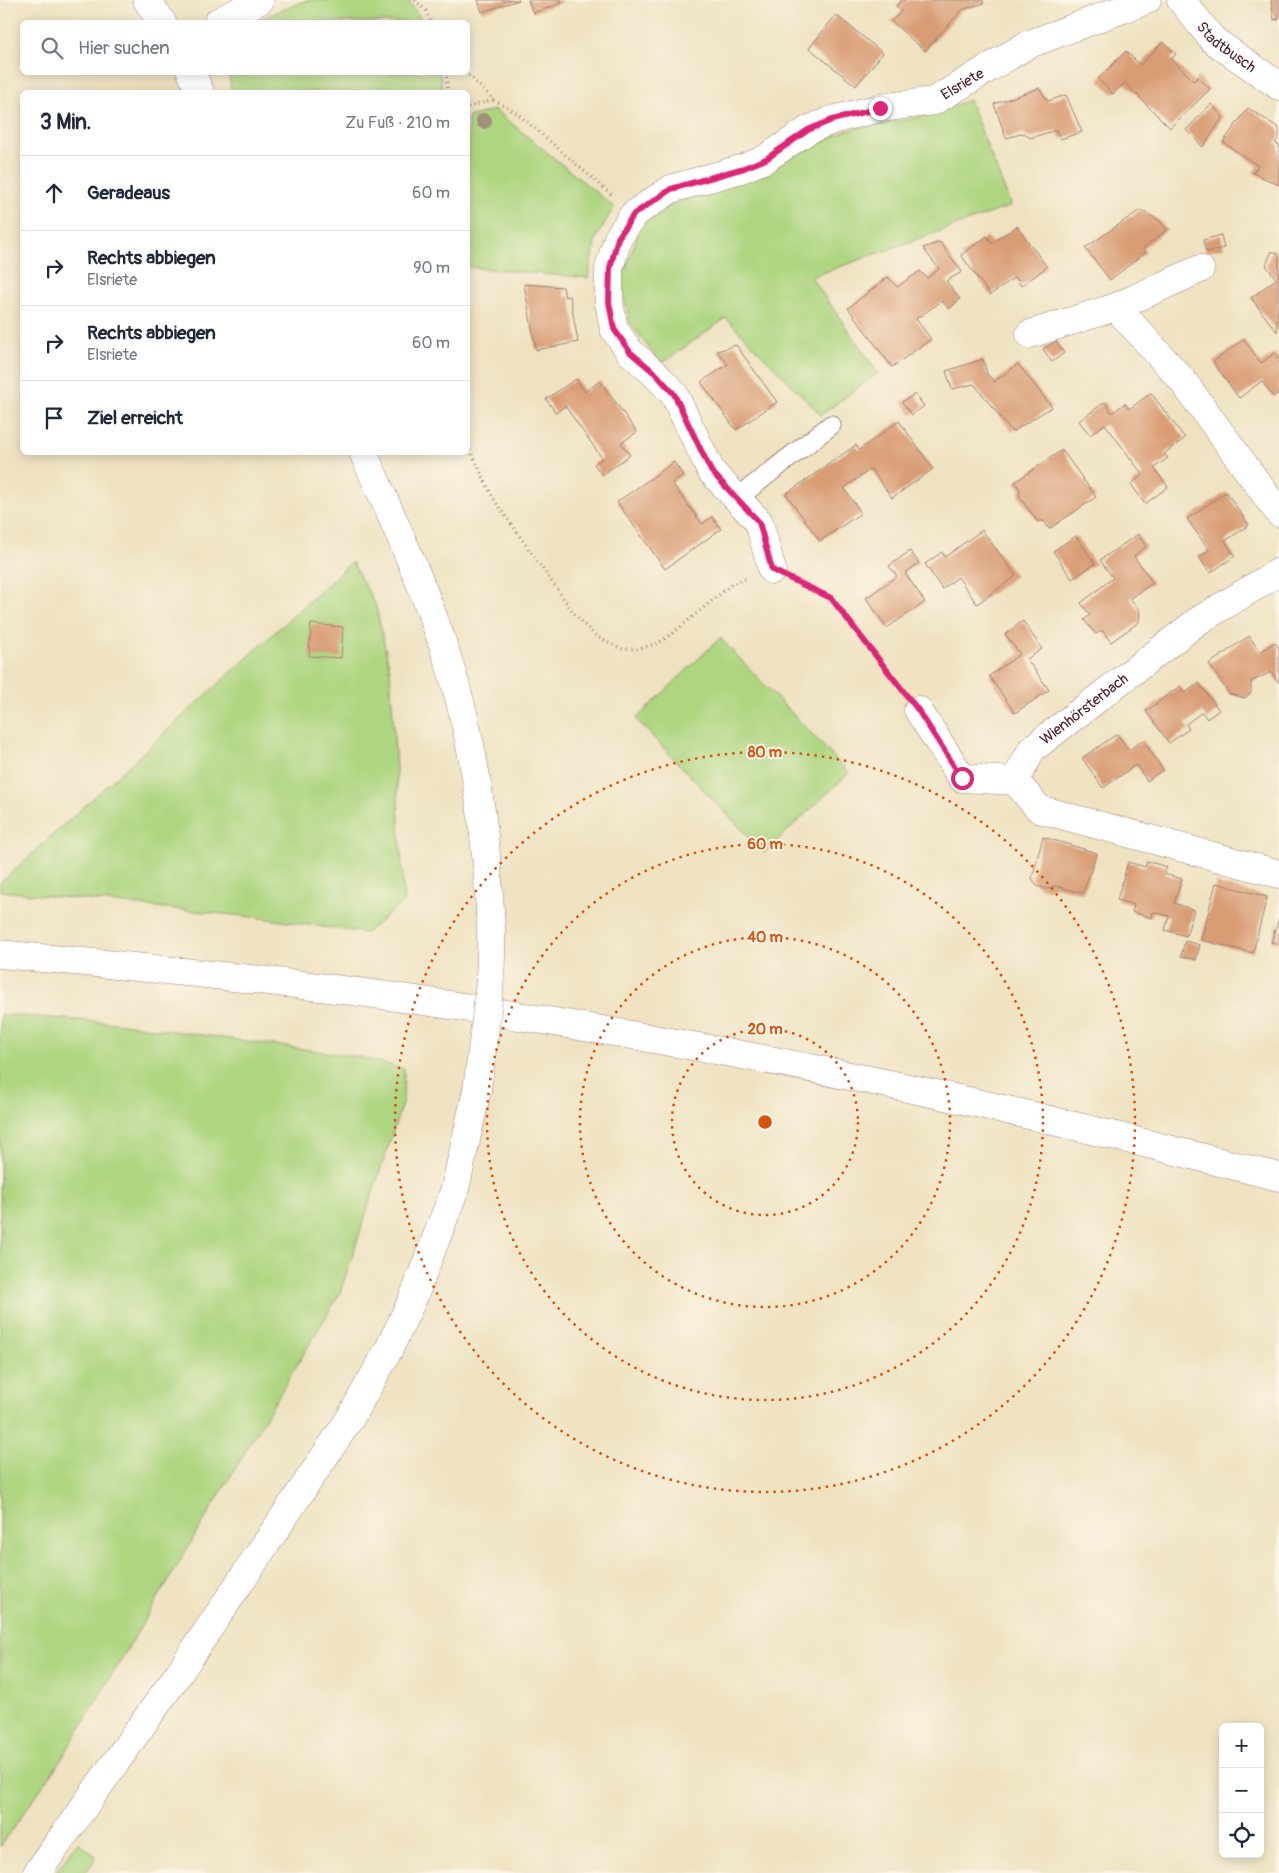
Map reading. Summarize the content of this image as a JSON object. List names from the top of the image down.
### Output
{
  "streets": {
    "street": ["Stadtbusch", "Elsriete", "Wienhörsterbach"]
  },
  "page": {
    "search": "Hier suchen",
    "heading": ["3 Min.", "Zu Fuß · 210 m"],
    "list": [
      ["Geradeaus", "60 m"],
      ["Rechts abbiegen", "Elsriete", "90 m"],
      ["Rechts abbiegen", "Elsriete", "60 m"],
      "Ziel erreicht"
    ],
    "map_buttons": ["+", "−"]
  },
  "rings": [
    "80 m",
    "60 m",
    "40 m",
    "20 m"
  ]
}
